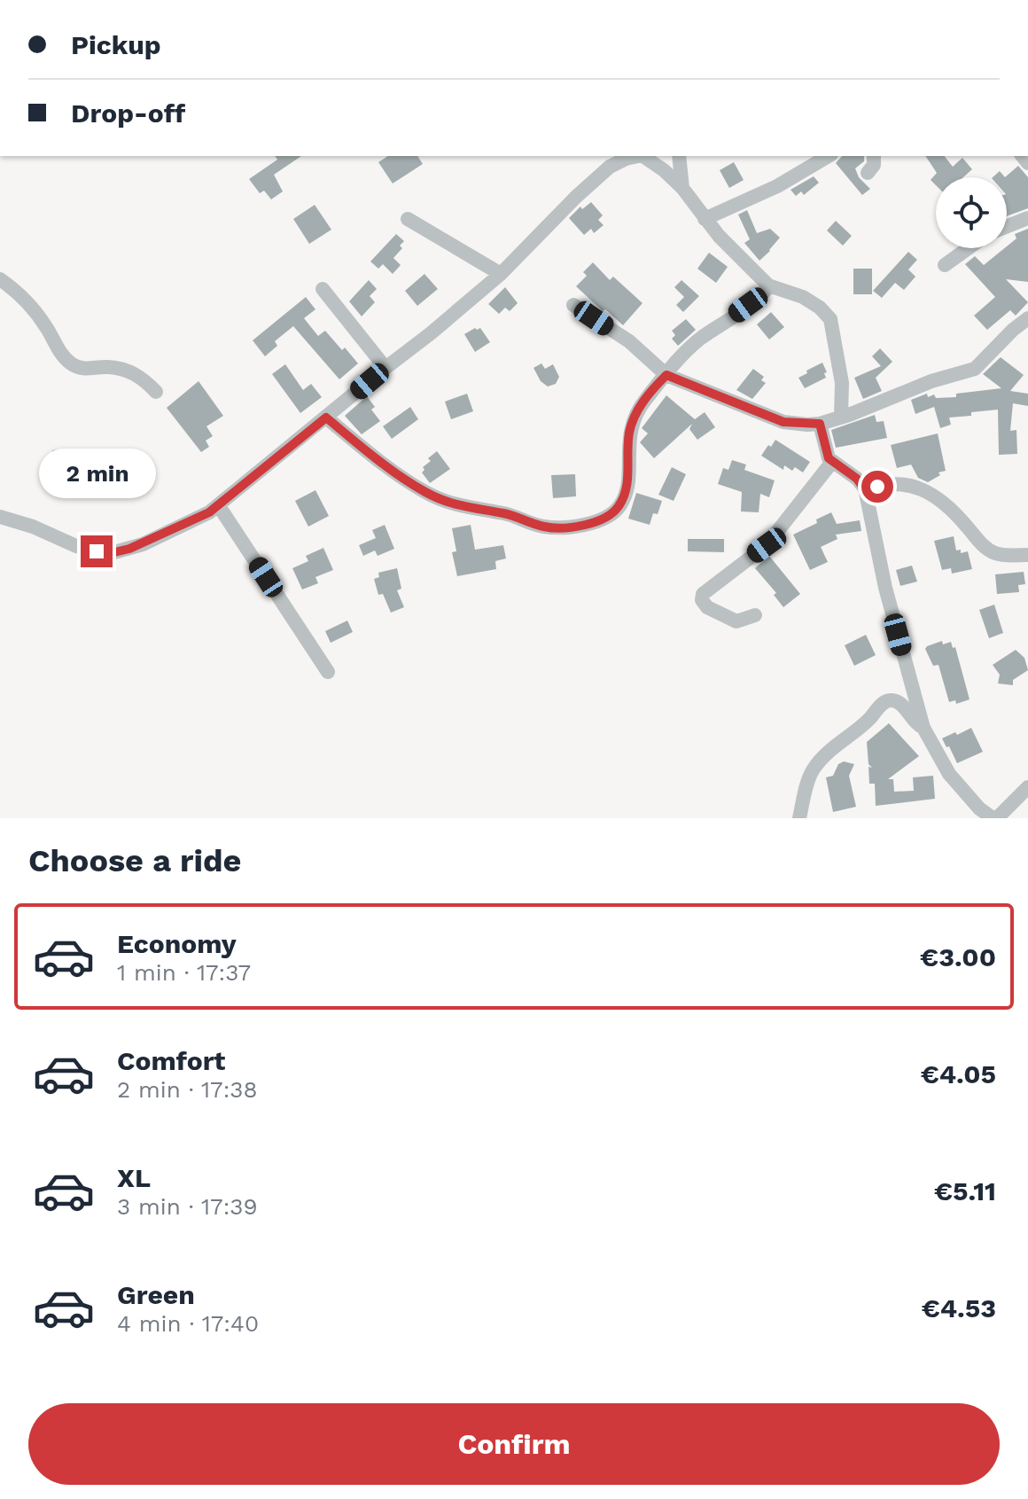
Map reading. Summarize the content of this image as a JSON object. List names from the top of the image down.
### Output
{
  "page": {
    "banner": ["Pickup", "Drop-off"],
    "bubble": "2 min",
    "heading": "Choose a ride",
    "list": [
      {
        "name": "Economy",
        "note": "1 min · 17:37",
        "value": "€3.00"
      },
      {
        "name": "Comfort",
        "note": "2 min · 17:38",
        "value": "€4.05"
      },
      {
        "name": "XL",
        "note": "3 min · 17:39",
        "value": "€5.11"
      },
      {
        "name": "Green",
        "note": "4 min · 17:40",
        "value": "€4.53"
      }
    ],
    "buttons": "Confirm"
  }
}
